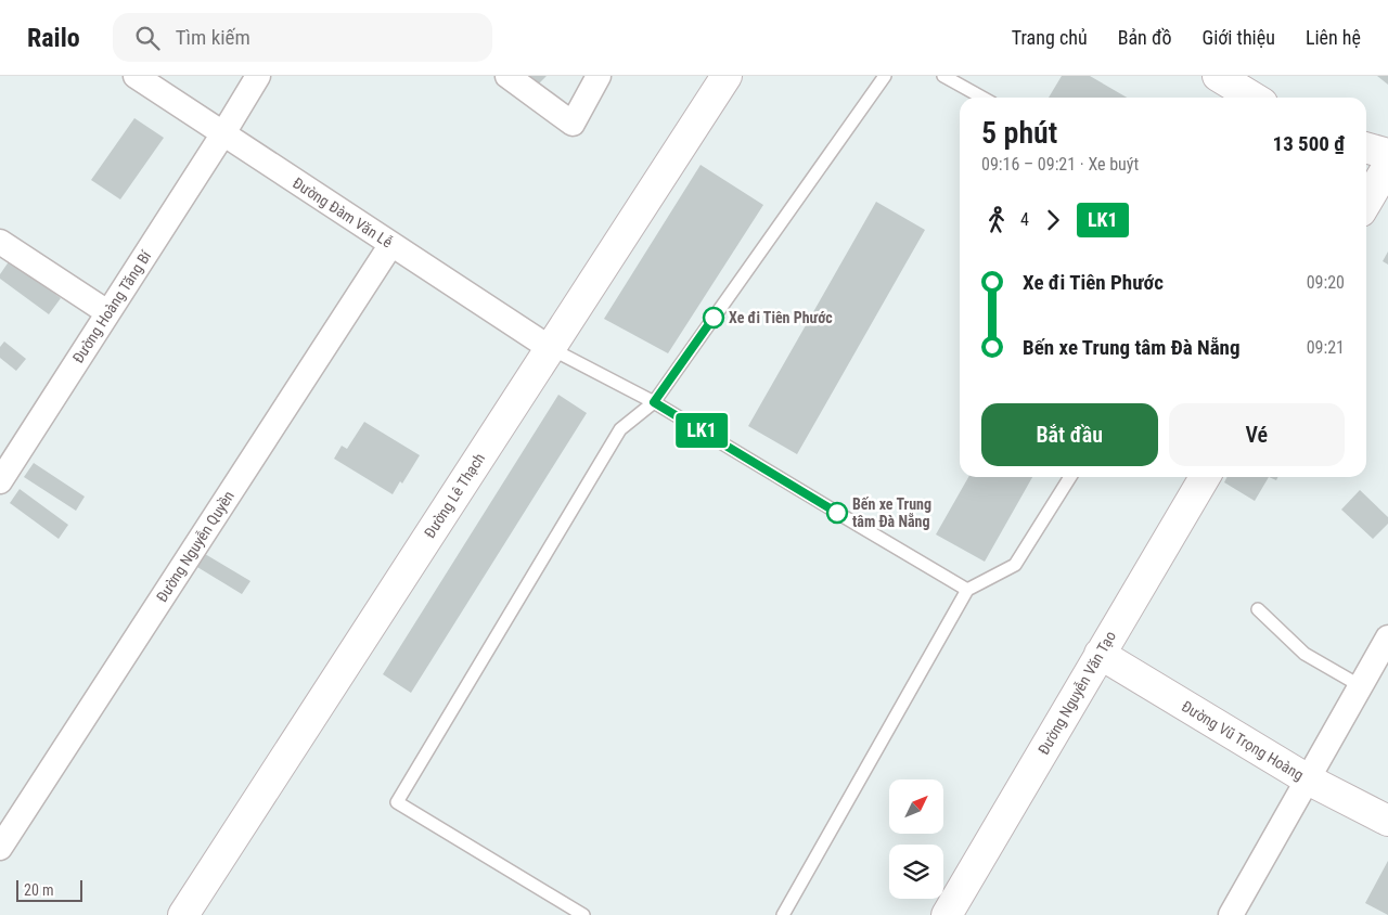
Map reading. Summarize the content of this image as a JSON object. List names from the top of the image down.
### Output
{
  "streets": {
    "street": [
      "Đường Đàm Văn Lễ",
      "Đường Hoàng Tăng Bí",
      "Đường Lê Thạch",
      "Đường Nguyễn Quyền",
      "Đường Nguyễn Văn Tạo",
      "Đường Vũ Trọng Hoàng"
    ]
  },
  "crossings": [
    ["Đường Đàm Văn Lễ", "Đường Hoàng Tăng Bí"],
    ["Đường Đàm Văn Lễ", "Đường Lê Thạch"],
    ["Đường Đàm Văn Lễ", "Đường Nguyễn Quyền"],
    ["Đường Nguyễn Văn Tạo", "Đường Vũ Trọng Hoàng"]
  ],
  "places": ["Xe đi Tiên Phước", "Bến xe Trung tâm Đà Nẵng"],
  "lines": ["bus line LK1"],
  "scale_bar": "20 m",
  "north": "top right",
  "page": {
    "header": "Railo",
    "search": "Tìm kiếm",
    "nav": [
      "Trang chủ",
      "Bản đồ",
      "Giới thiệu",
      "Liên hệ"
    ],
    "on_map": "LK1",
    "heading": ["5 phút", "09:16 – 09:21 · Xe buýt", "13 500 ₫"],
    "legs": ["4", "LK1"],
    "list": [
      {
        "name": "Xe đi Tiên Phước",
        "value": "09:20"
      },
      {
        "name": "Bến xe Trung tâm Đà Nẵng",
        "value": "09:21"
      }
    ],
    "buttons": ["Bắt đầu", "Vé"],
    "scale": "20 m"
  }
}
